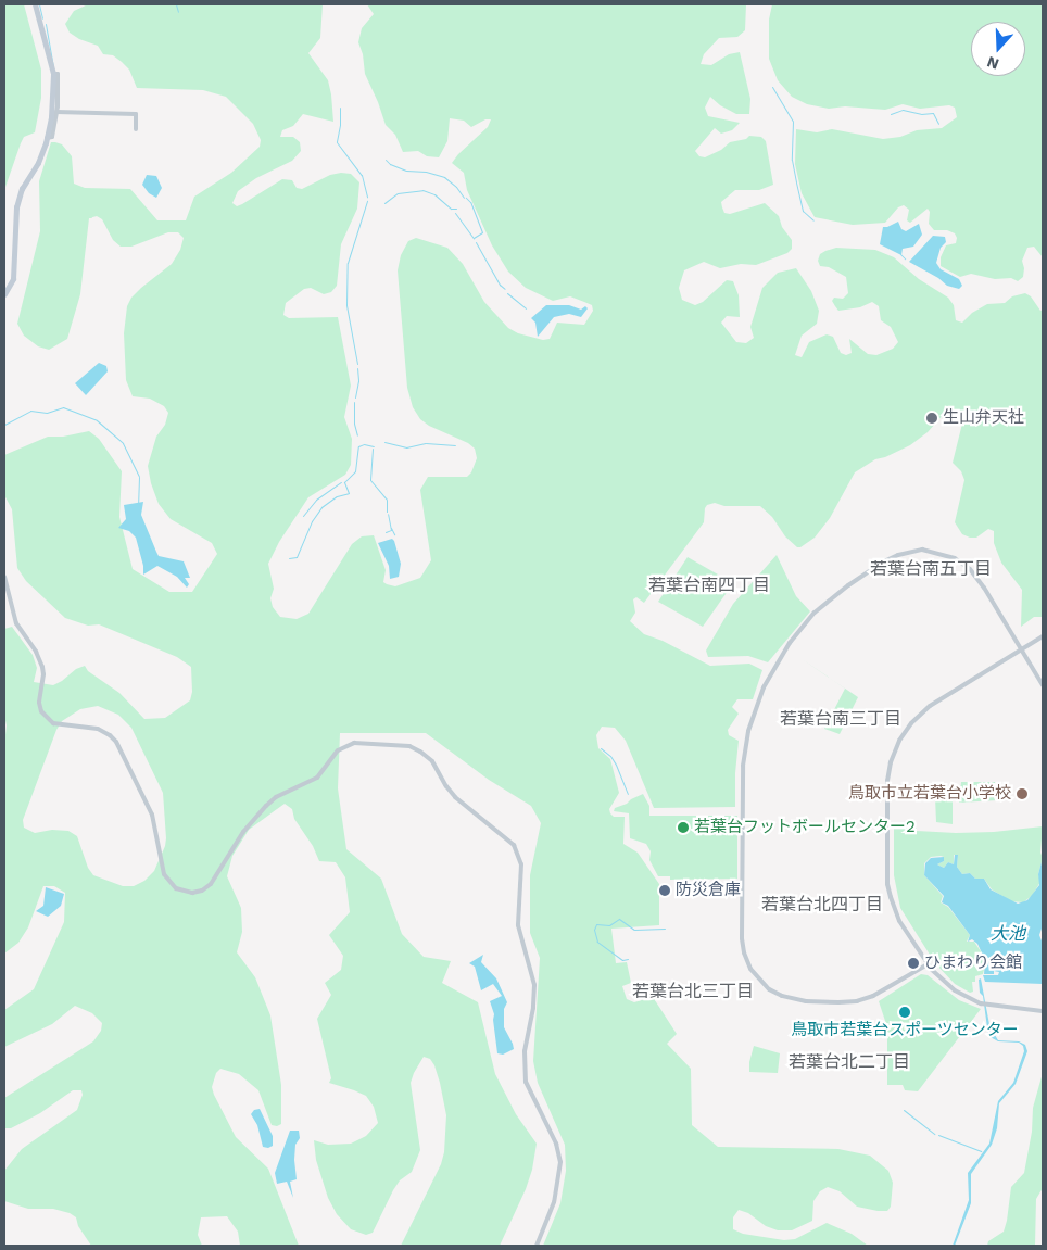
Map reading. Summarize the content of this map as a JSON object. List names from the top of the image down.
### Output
{
  "districts": [
    "若葉台南五丁目",
    "若葉台南四丁目",
    "若葉台南三丁目",
    "若葉台北四丁目",
    "若葉台北三丁目",
    "若葉台北二丁目"
  ],
  "water": ["大池"],
  "places": [
    "生山弁天社",
    "鳥取市立若葉台小学校",
    "若葉台フットボールセンター2",
    "防災倉庫",
    "ひまわり会館",
    "鳥取市若葉台スポーツセンター"
  ],
  "north": "bottom"
}
